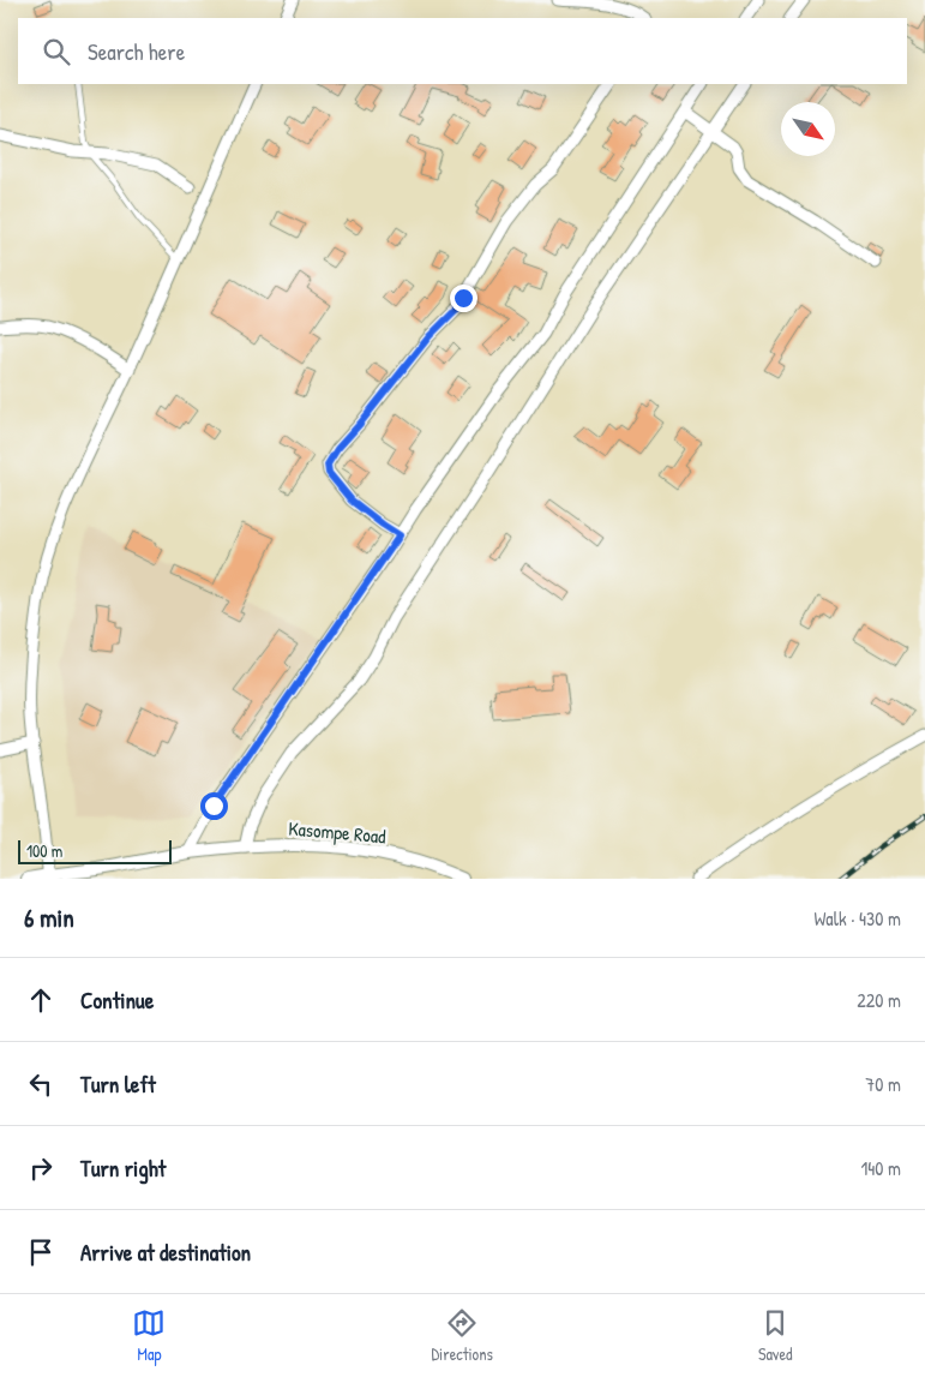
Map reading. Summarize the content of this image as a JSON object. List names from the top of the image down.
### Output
{
  "streets": {
    "street": ["Kasompe Road"]
  },
  "scale_bar": "100 m",
  "north": "bottom right",
  "page": {
    "search": "Search here",
    "scale": "100 m",
    "heading": ["6 min", "Walk · 430 m"],
    "list": [
      ["Continue", "220 m"],
      ["Turn left", "70 m"],
      ["Turn right", "140 m"],
      "Arrive at destination"
    ],
    "nav": ["Map", "Directions", "Saved"]
  }
}
